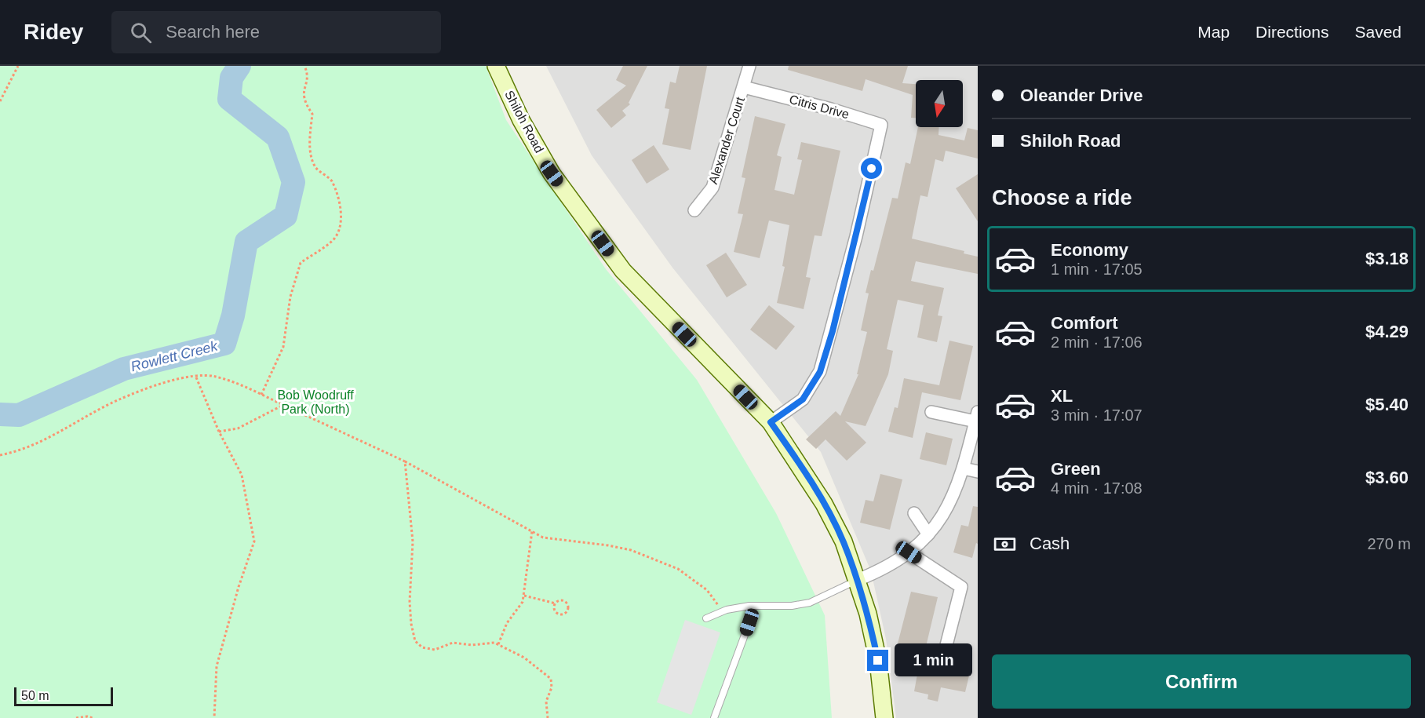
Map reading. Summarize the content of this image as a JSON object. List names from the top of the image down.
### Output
{
  "streets": {
    "main road": ["Shiloh Road"],
    "street": ["Citris Drive", "Alexander Court"]
  },
  "crossings": [
    ["Citris Drive", "Shiloh Road"],
    ["Citris Drive", "Alexander Court"]
  ],
  "water": ["Rowlett Creek"],
  "parks": ["Bob Woodruff Park (North)"],
  "scale_bar": "50 m",
  "north": "bottom",
  "page": {
    "header": "Ridey",
    "search": "Search here",
    "nav": ["Map", "Directions", "Saved"],
    "banner": ["Oleander Drive", "Shiloh Road"],
    "heading": "Choose a ride",
    "list": [
      {
        "name": "Economy",
        "note": "1 min · 17:05",
        "value": "$3.18"
      },
      {
        "name": "Comfort",
        "note": "2 min · 17:06",
        "value": "$4.29"
      },
      {
        "name": "XL",
        "note": "3 min · 17:07",
        "value": "$5.40"
      },
      {
        "name": "Green",
        "note": "4 min · 17:08",
        "value": "$3.60"
      }
    ],
    "pay": ["Cash", "270 m"],
    "bubble": "1 min",
    "buttons": "Confirm",
    "scale": "50 m"
  }
}
